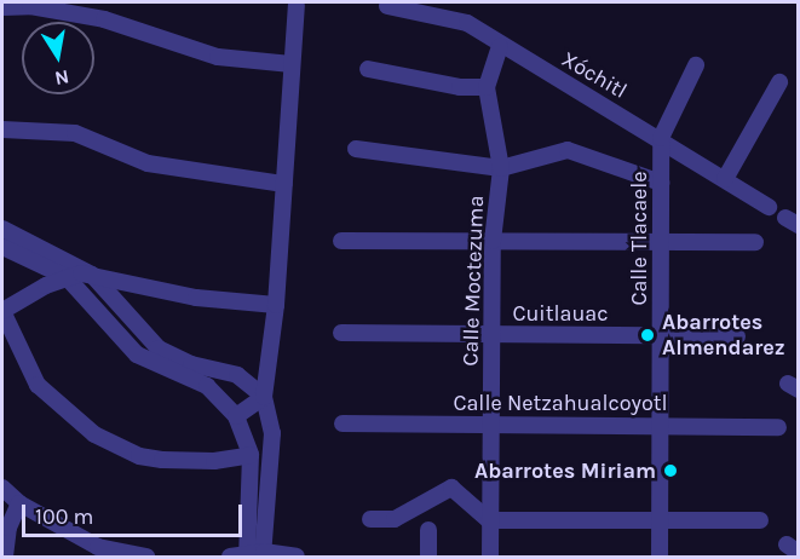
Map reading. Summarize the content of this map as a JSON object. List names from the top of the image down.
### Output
{
  "streets": {
    "street": [
      "Xóchitl",
      "Calle Tlacaele",
      "Calle Moctezuma",
      "Cuitlauac",
      "Calle Netzahualcoyotl"
    ]
  },
  "crossings": [
    ["Xóchitl", "Calle Tlacaele"],
    ["Xóchitl", "Calle Moctezuma"],
    ["Calle Tlacaele", "Cuitlauac"],
    ["Calle Tlacaele", "Calle Netzahualcoyotl"],
    ["Calle Moctezuma", "Cuitlauac"],
    ["Calle Moctezuma", "Calle Netzahualcoyotl"]
  ],
  "places": ["Abarrotes Almendarez", "Abarrotes Miriam"],
  "scale_bar": "100 m",
  "north": "bottom"
}
